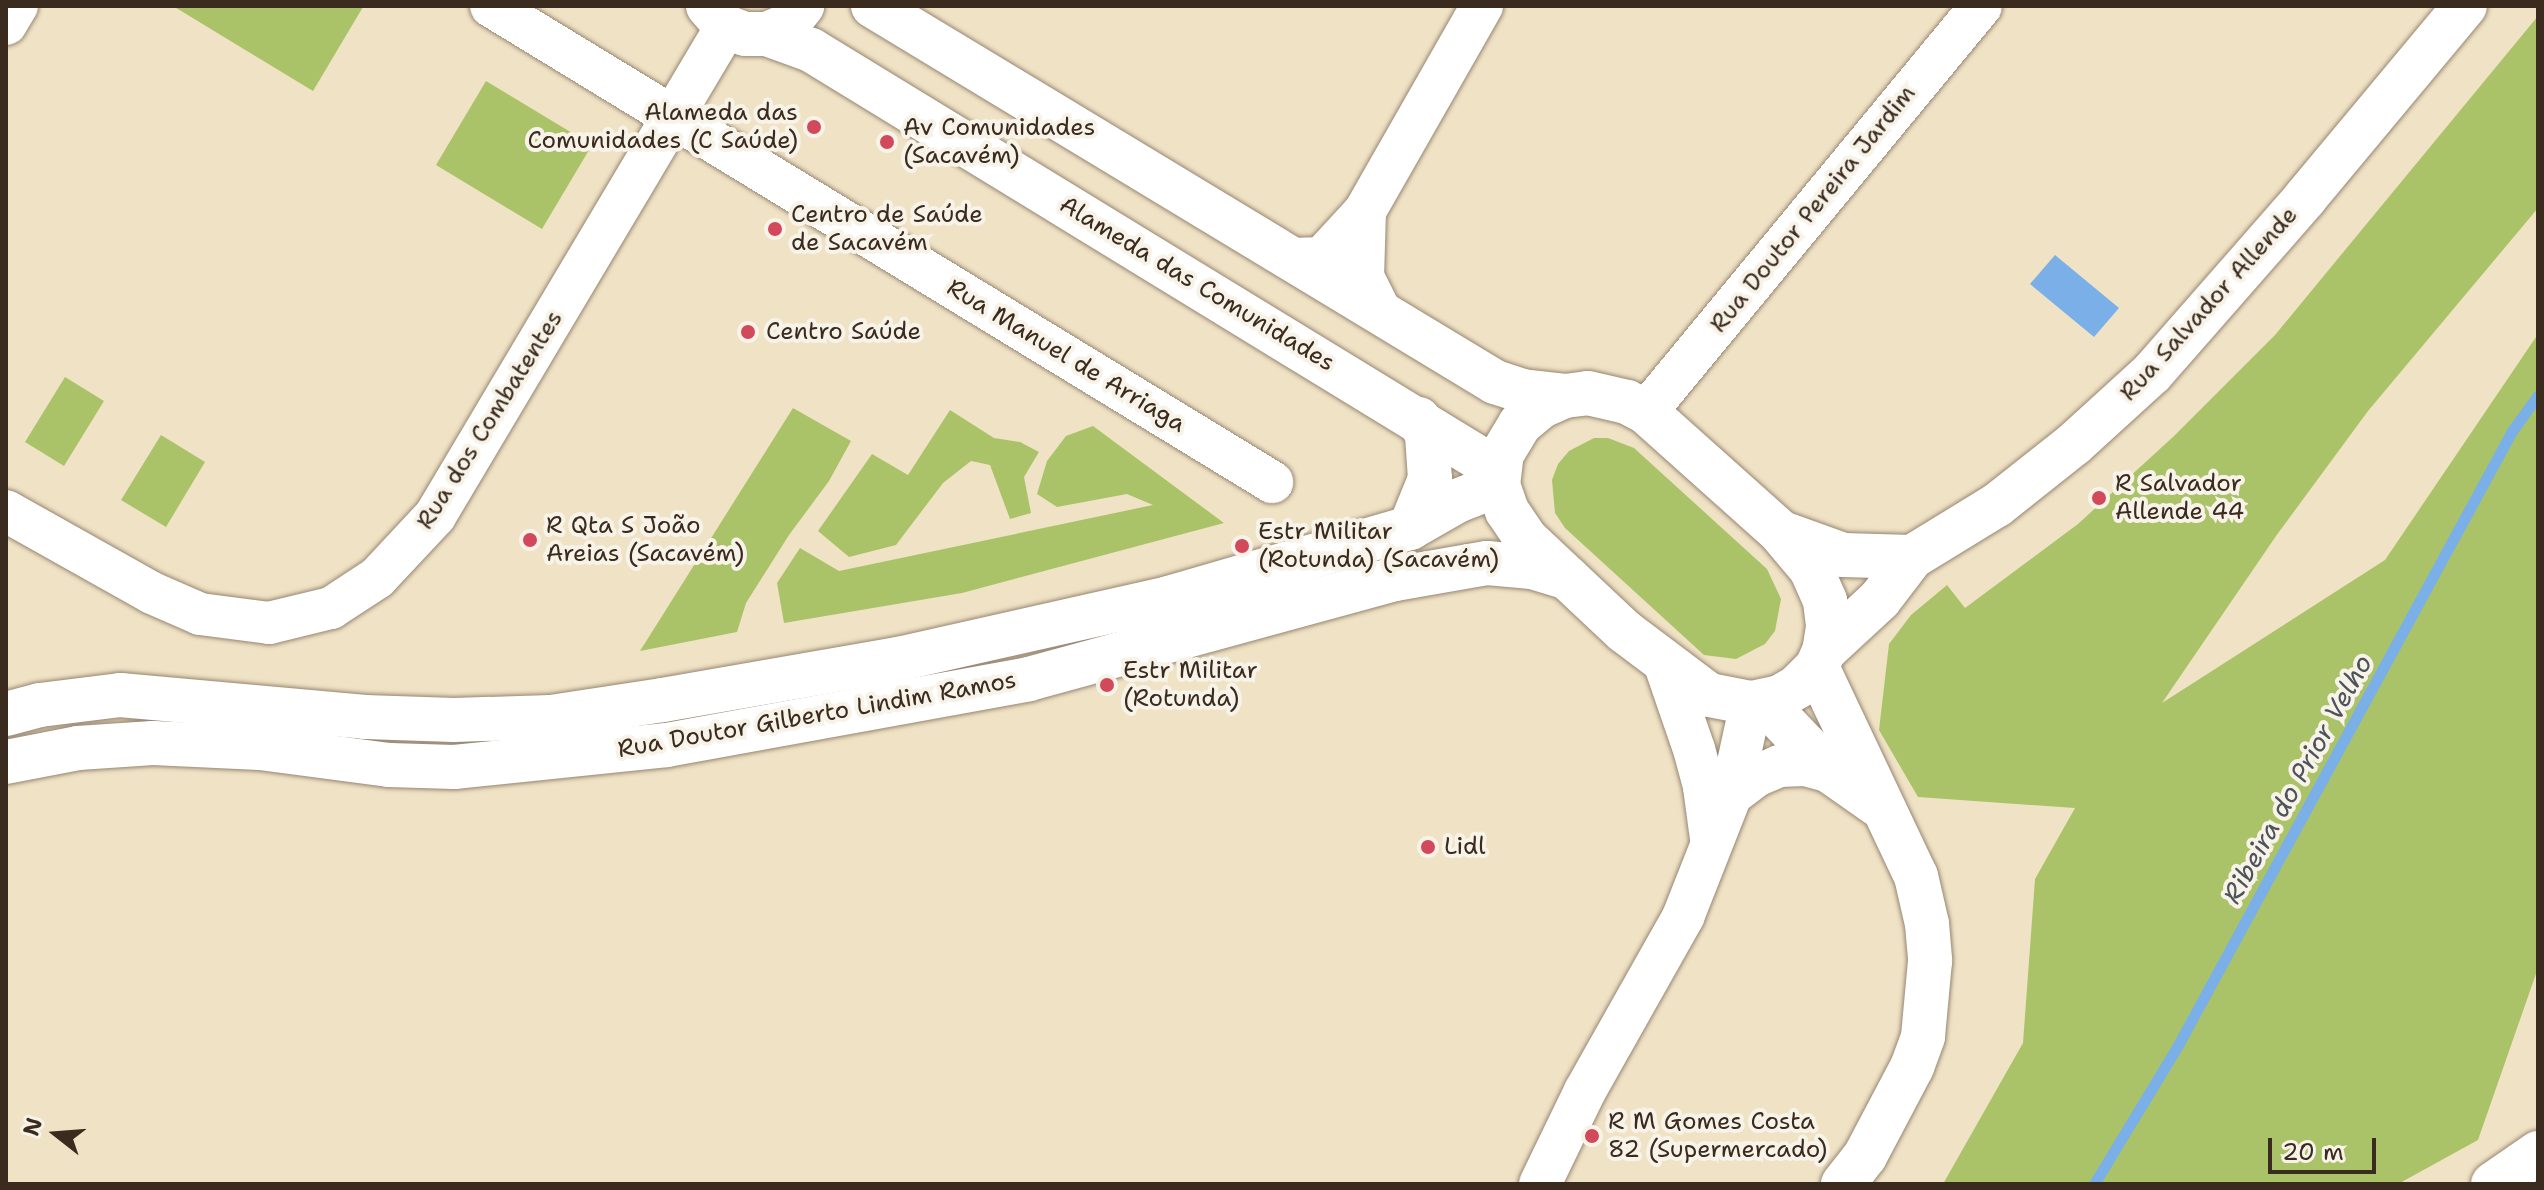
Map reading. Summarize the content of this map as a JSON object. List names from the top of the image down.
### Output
{
  "streets": {
    "main road": ["Alameda das Comunidades", "Rua Salvador Allende", "Rua Doutor Gilberto Lindim Ramos"],
    "street": ["Rua Doutor Pereira Jardim", "Rua Manuel de Arriaga", "Rua dos Combatentes"]
  },
  "crossings": [
    ["Alameda das Comunidades", "Rua dos Combatentes"],
    ["Alameda das Comunidades", "Rua Doutor Gilberto Lindim Ramos"],
    ["Rua Manuel de Arriaga", "Rua dos Combatentes"]
  ],
  "water": ["Ribeira do Prior Velho"],
  "places": [
    "Alameda das Comunidades (C Saúde)",
    "Av Comunidades (Sacavém)",
    "Centro de Saúde de Sacavém",
    "Centro Saúde",
    "R Salvador Allende 44",
    "R Qta S João Areias (Sacavém)",
    "Estr Militar (Rotunda) (Sacavém)",
    "Estr Militar (Rotunda)",
    "Lidl",
    "R M Gomes Costa 82 (Supermercado)"
  ],
  "scale_bar": "20 m",
  "north": "left"
}
